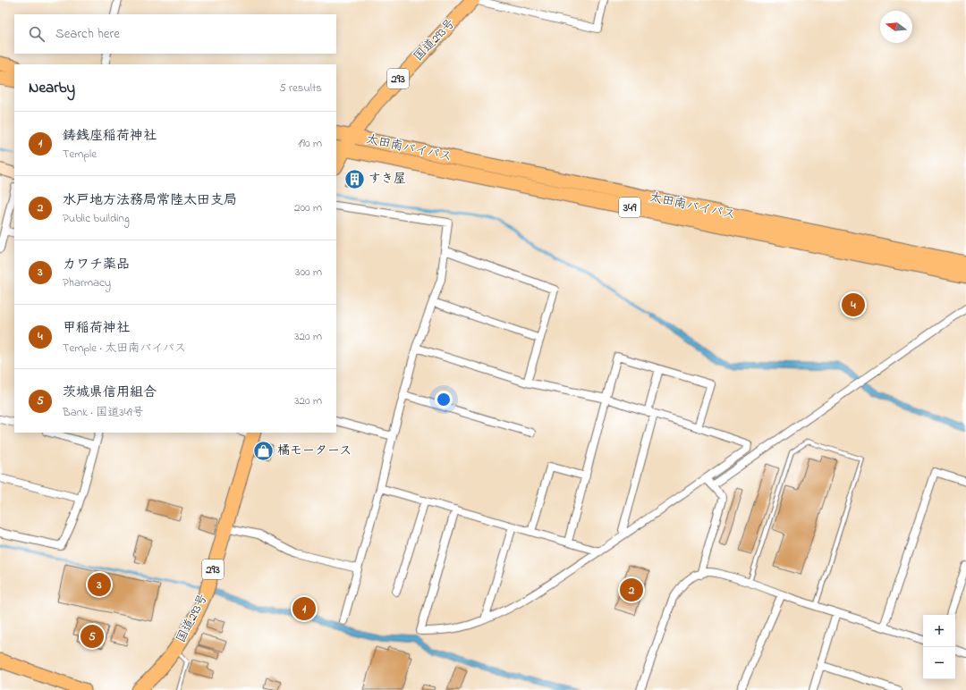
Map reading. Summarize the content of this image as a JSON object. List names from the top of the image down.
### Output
{
  "streets": {
    "highway": [
      "国道293号",
      "293",
      "太田南バイパス",
      "349"
    ]
  },
  "crossings": [
    ["国道293号", "太田南バイパス"]
  ],
  "places": {
    "building": ["すき屋"],
    "shop": ["橘モータース"]
  },
  "north": "left",
  "page": {
    "search": "Search here",
    "heading": ["Nearby", "5 results"],
    "list": [
      {
        "mark": "1",
        "name": "鋳銭座稲荷神社",
        "note": "Temple",
        "value": "190 m"
      },
      {
        "mark": "2",
        "name": "水戸地方法務局常陸太田支局",
        "note": "Public building",
        "value": "200 m"
      },
      {
        "mark": "3",
        "name": "カワチ薬品",
        "note": "Pharmacy",
        "value": "300 m"
      },
      {
        "mark": "4",
        "name": "甲稲荷神社",
        "note": "Temple · 太田南バイパス",
        "value": "320 m"
      },
      {
        "mark": "5",
        "name": "茨城県信用組合",
        "note": "Bank · 国道349号",
        "value": "320 m"
      }
    ],
    "pins": [
      "4",
      "3",
      "2",
      "1",
      "5"
    ],
    "map_buttons": ["+", "−"]
  }
}
